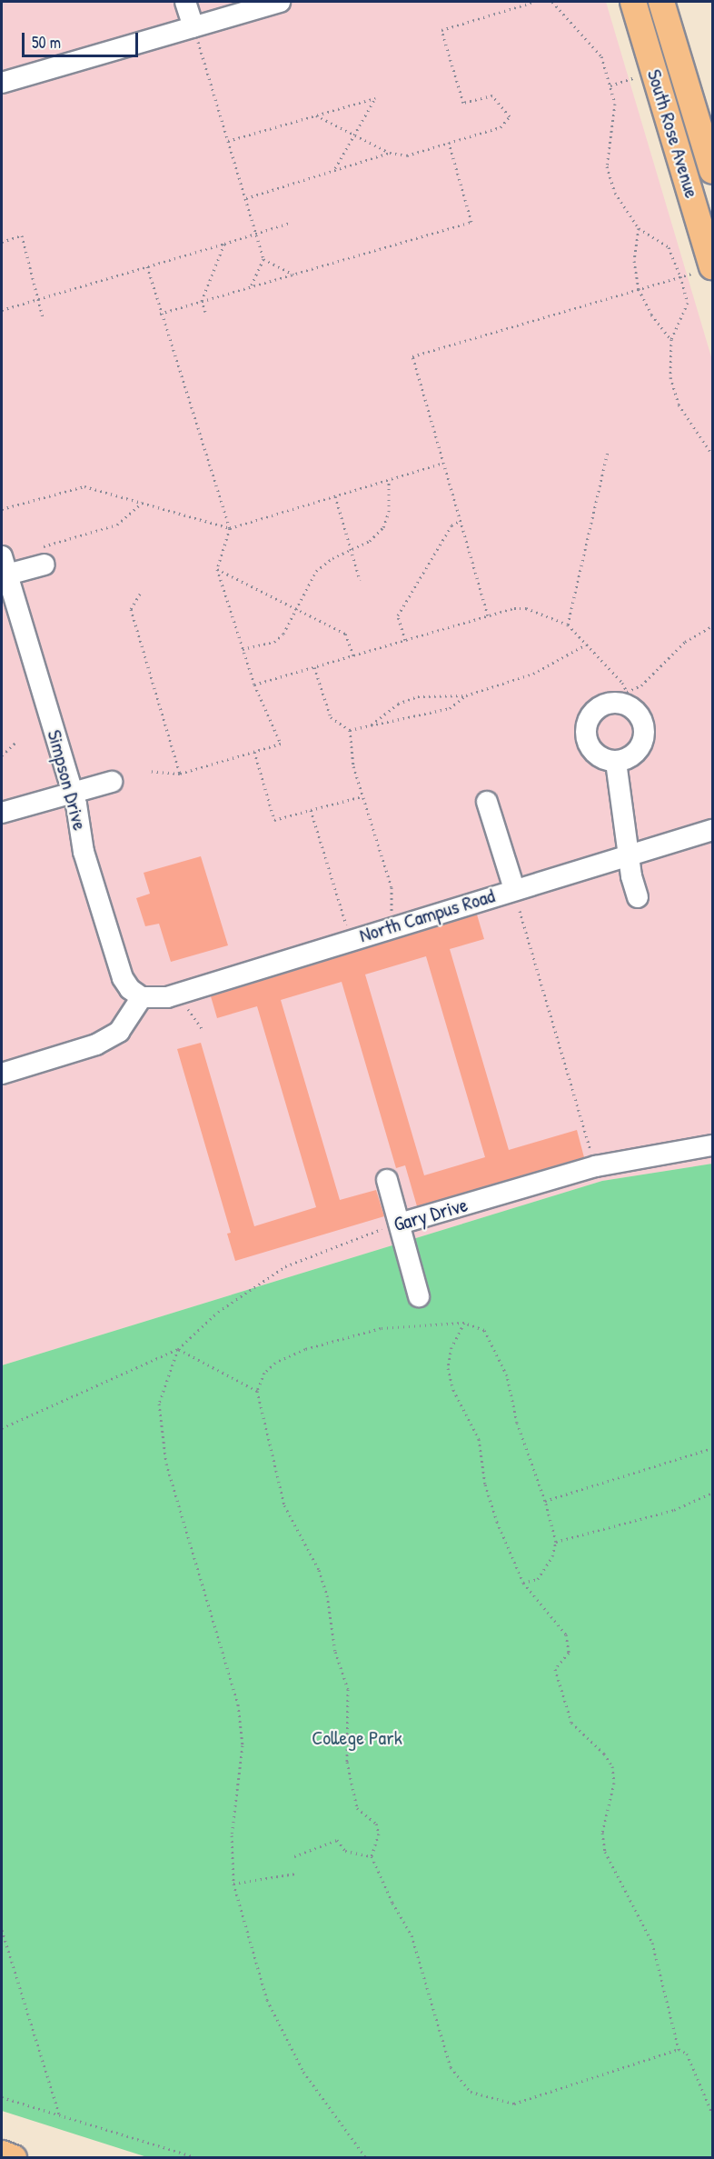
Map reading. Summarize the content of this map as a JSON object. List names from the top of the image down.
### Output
{
  "streets": {
    "main road": ["South Rose Avenue"],
    "street": ["Simpson Drive", "North Campus Road", "Gary Drive"]
  },
  "crossings": [
    ["Simpson Drive", "North Campus Road"]
  ],
  "parks": ["College Park"],
  "scale_bar": "50 m"
}
